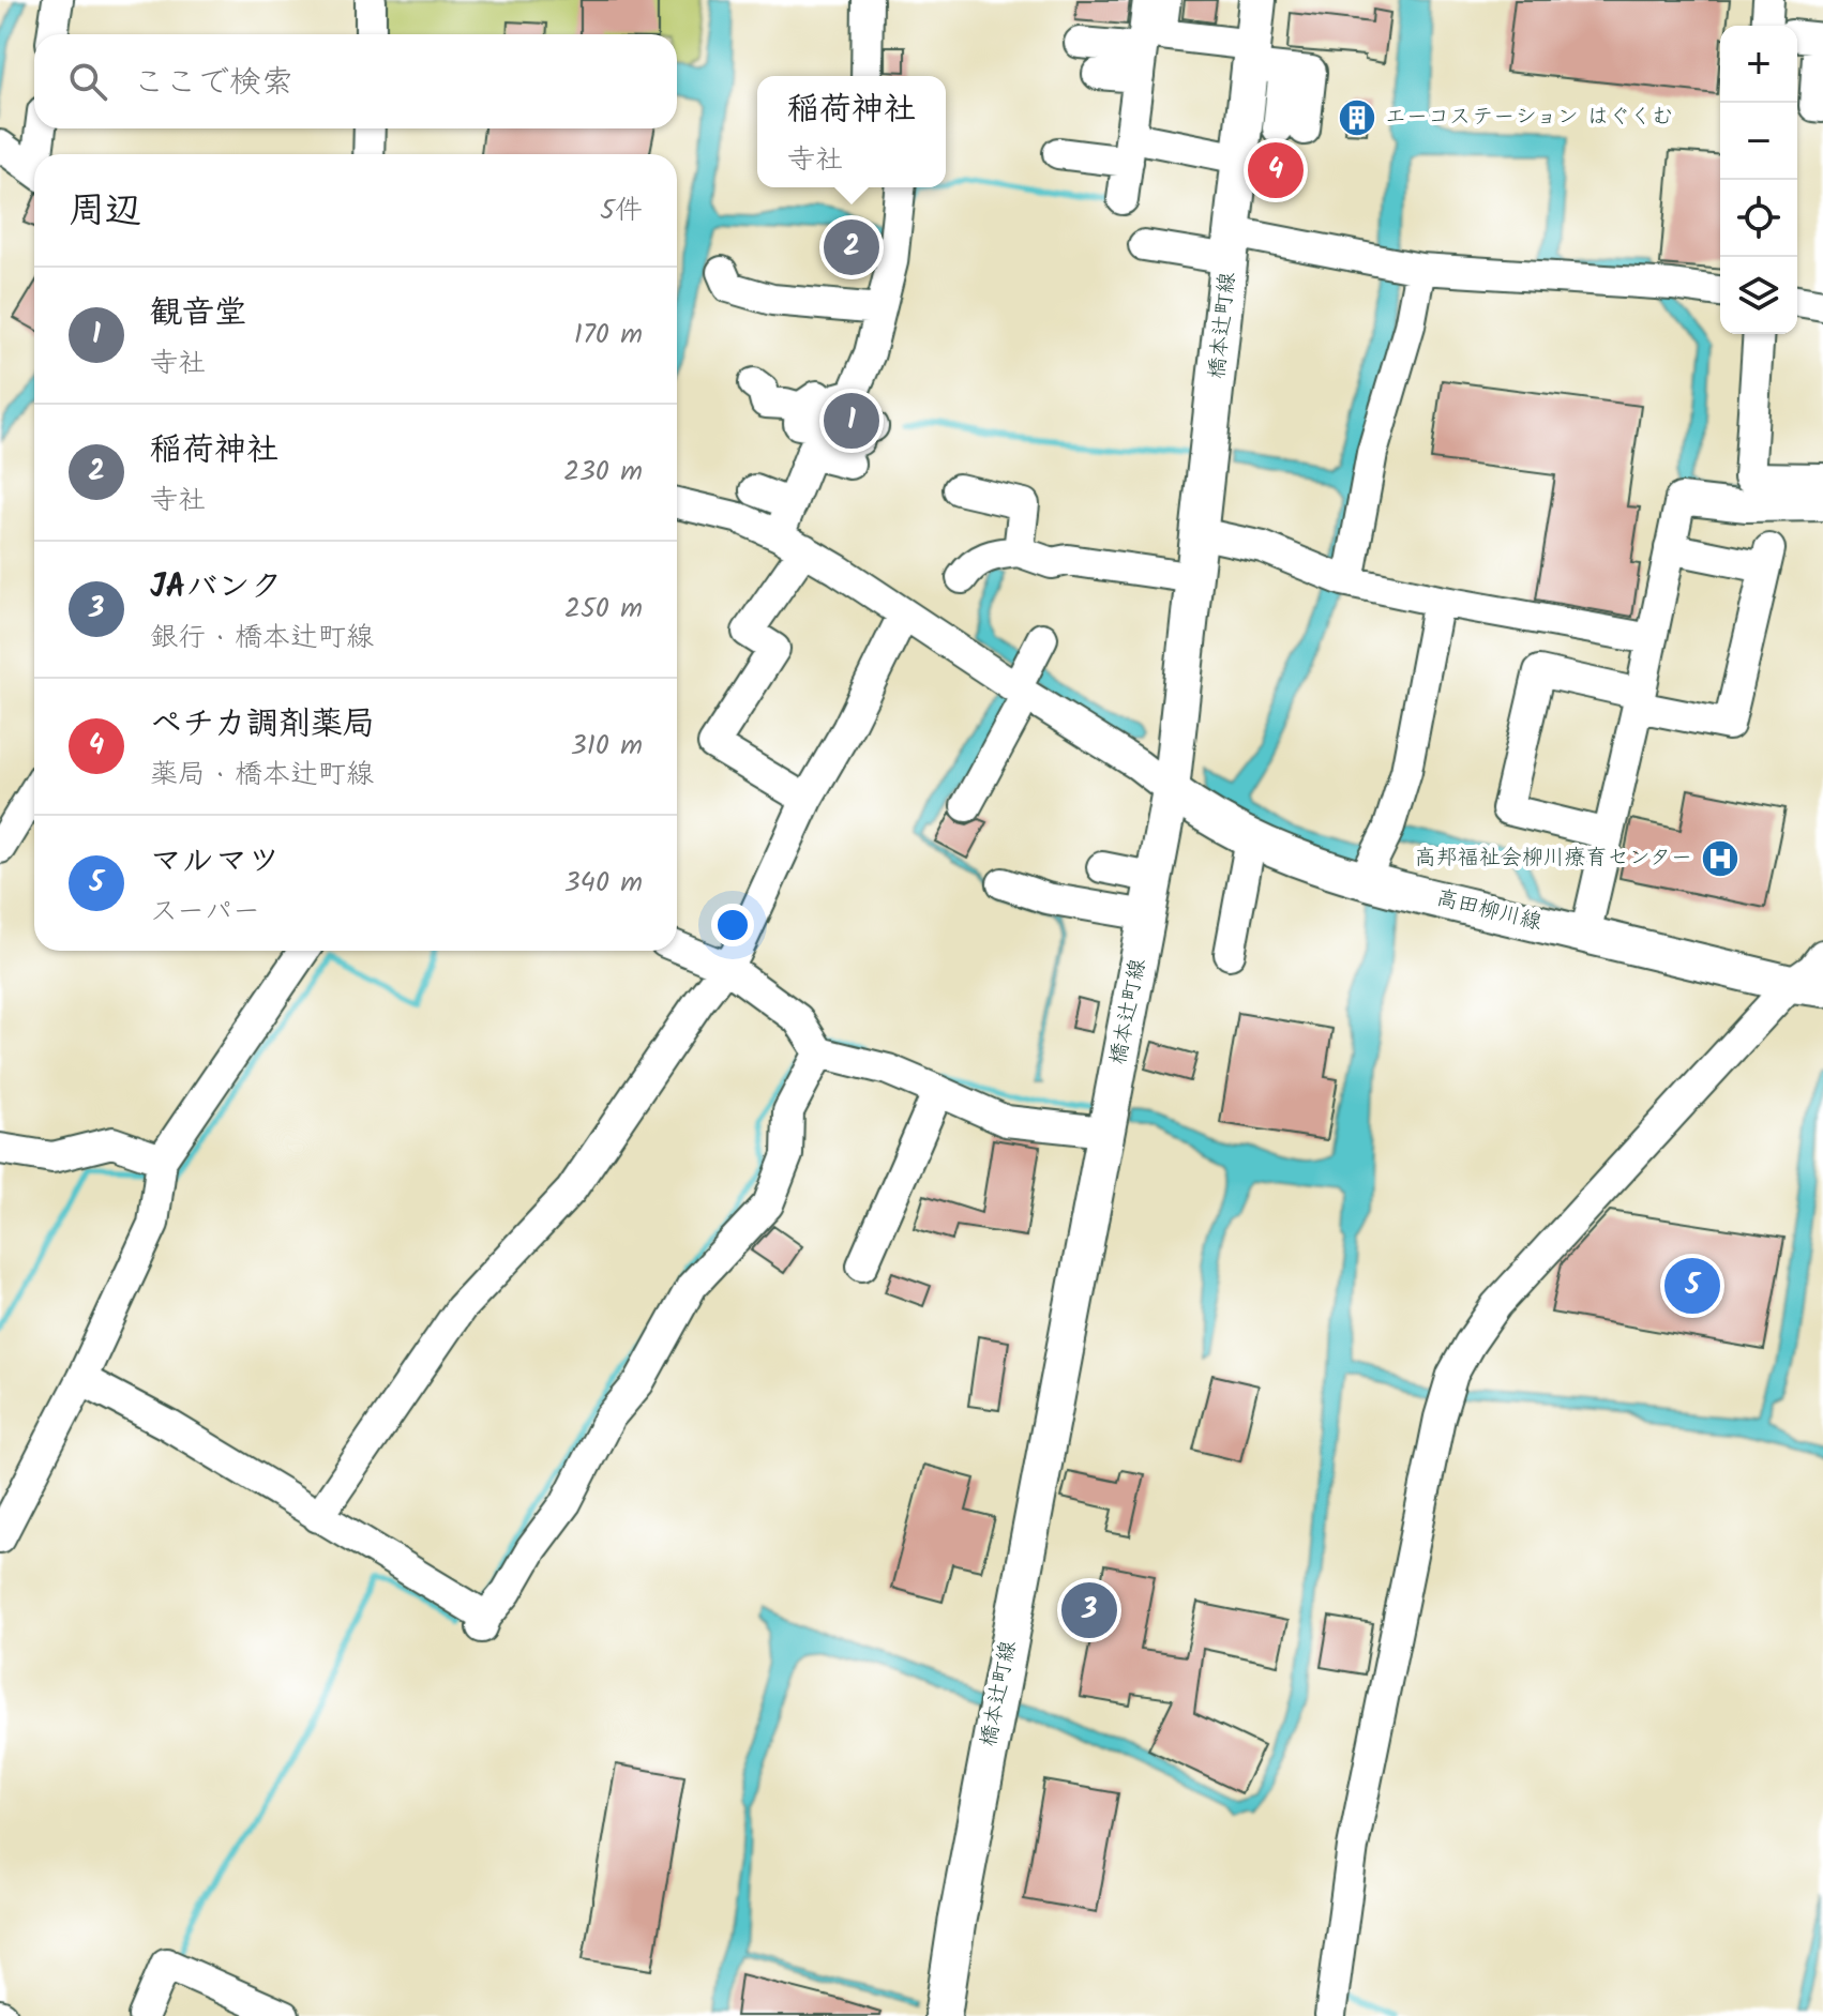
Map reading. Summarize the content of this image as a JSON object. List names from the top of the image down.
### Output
{
  "streets": {
    "main road": ["橋本辻町線", "高田柳川線"]
  },
  "crossings": [
    ["橋本辻町線", "高田柳川線"]
  ],
  "places": {
    "building": ["エーコステーション はぐくむ"],
    "hospital": ["高邦福祉会柳川療育センター"]
  },
  "page": {
    "map_buttons": ["+", "−"],
    "search": "ここで検索",
    "popup": ["稲荷神社", "寺社"],
    "pins": [
      "4",
      "2",
      "1",
      "5",
      "3"
    ],
    "heading": ["周辺", "5件"],
    "list": [
      {
        "mark": "1",
        "name": "観音堂",
        "note": "寺社",
        "value": "170 m"
      },
      {
        "mark": "2",
        "name": "稲荷神社",
        "note": "寺社",
        "value": "230 m"
      },
      {
        "mark": "3",
        "name": "JAバンク",
        "note": "銀行 · 橋本辻町線",
        "value": "250 m"
      },
      {
        "mark": "4",
        "name": "ペチカ調剤薬局",
        "note": "薬局 · 橋本辻町線",
        "value": "310 m"
      },
      {
        "mark": "5",
        "name": "マルマツ",
        "note": "スーパー",
        "value": "340 m"
      }
    ]
  }
}
